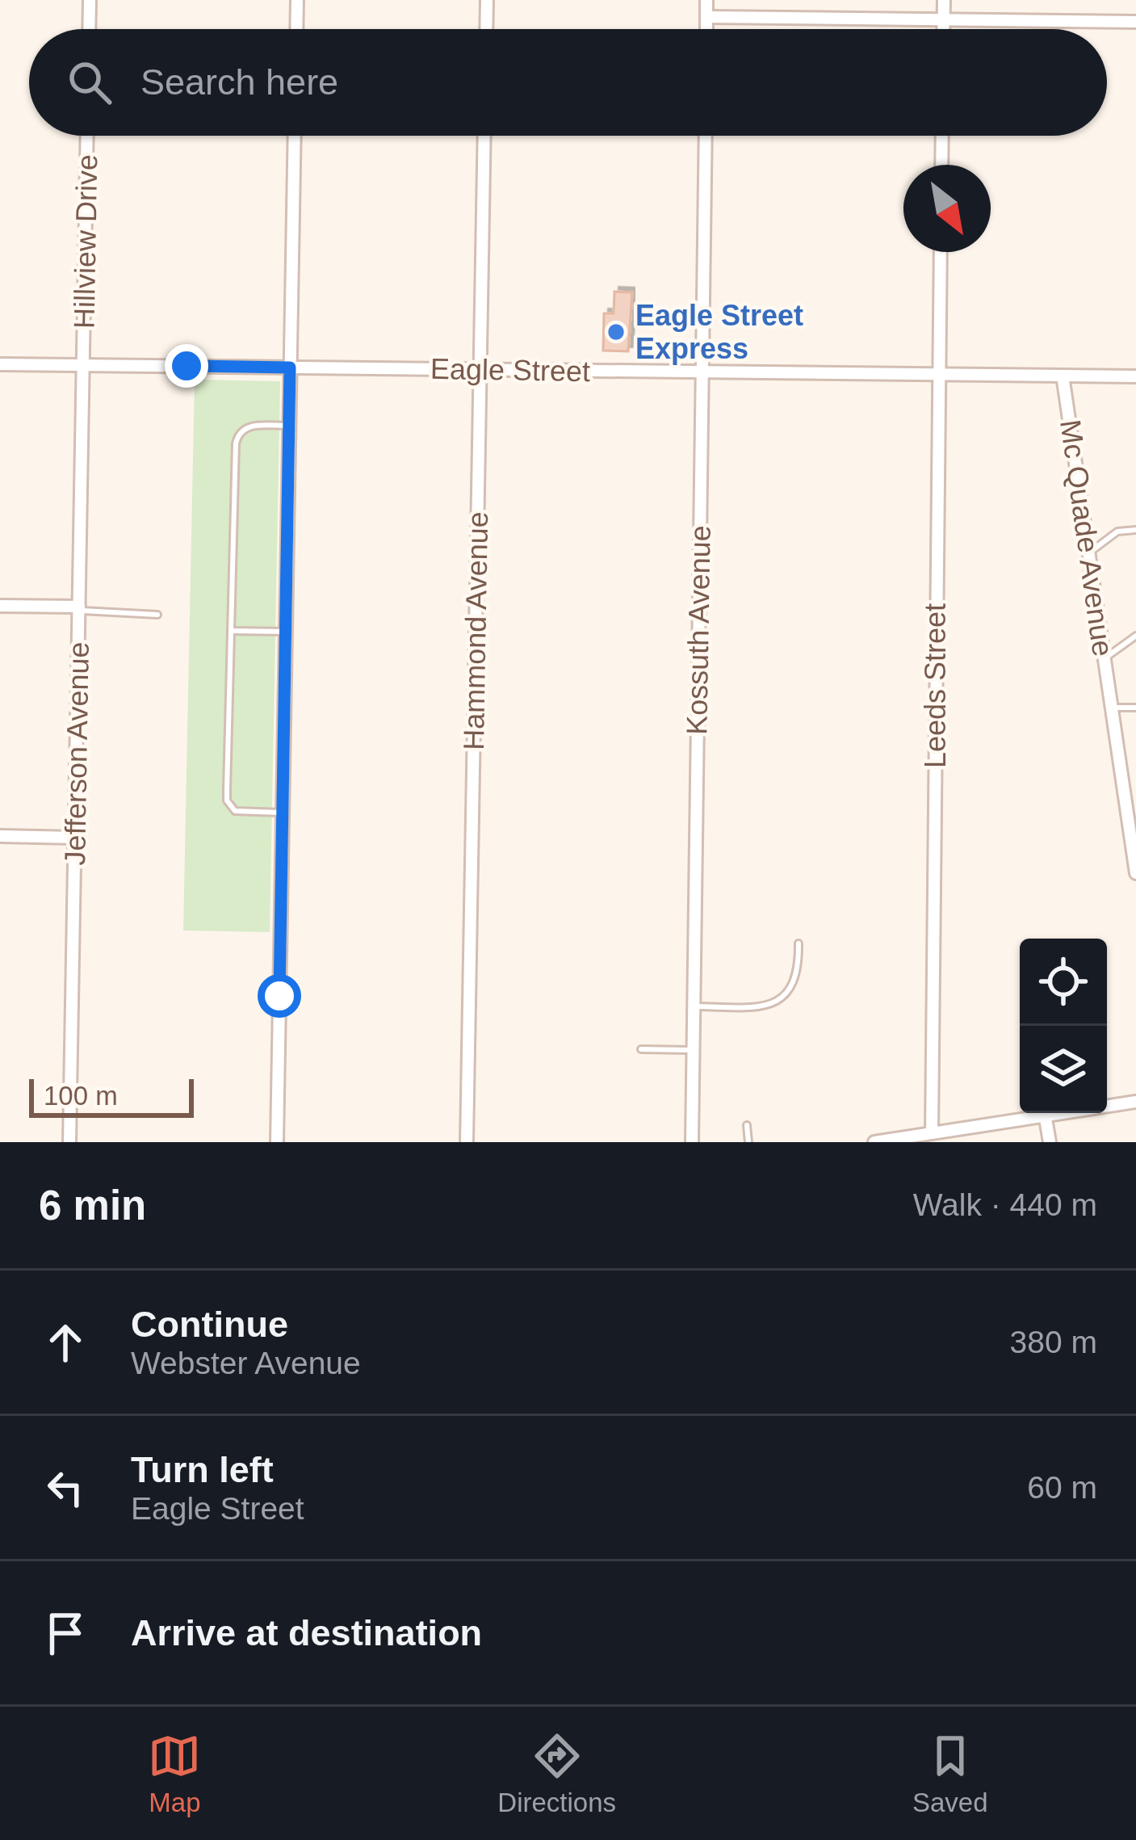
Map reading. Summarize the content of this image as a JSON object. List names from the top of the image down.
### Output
{
  "streets": {
    "street": [
      "Hillview Drive",
      "Eagle Street",
      "Mc Quade Avenue",
      "Kossuth Avenue",
      "Hammond Avenue",
      "Leeds Street",
      "Jefferson Avenue"
    ]
  },
  "crossings": [
    ["Hillview Drive", "Eagle Street"],
    ["Hillview Drive", "Jefferson Avenue"],
    ["Eagle Street", "Mc Quade Avenue"],
    ["Eagle Street", "Kossuth Avenue"],
    ["Eagle Street", "Hammond Avenue"],
    ["Eagle Street", "Leeds Street"],
    ["Eagle Street", "Jefferson Avenue"]
  ],
  "places": ["Eagle Street Express"],
  "scale_bar": "100 m",
  "north": "bottom right",
  "page": {
    "search": "Search here",
    "scale": "100 m",
    "heading": ["6 min", "Walk · 440 m"],
    "list": [
      ["Continue", "Webster Avenue", "380 m"],
      ["Turn left", "Eagle Street", "60 m"],
      "Arrive at destination"
    ],
    "nav": ["Map", "Directions", "Saved"]
  }
}
